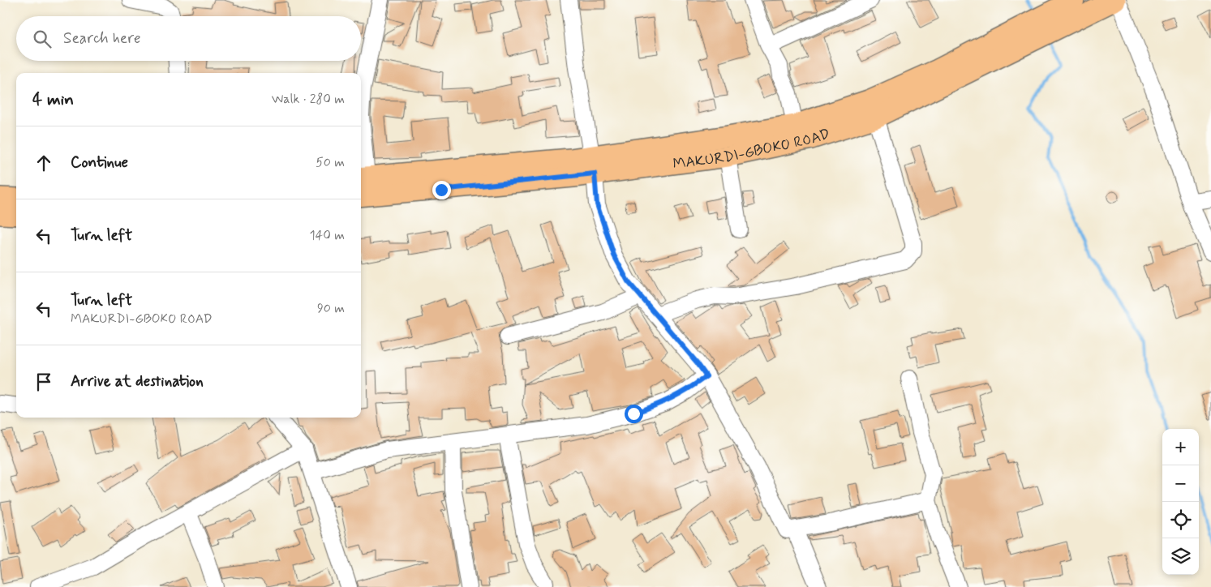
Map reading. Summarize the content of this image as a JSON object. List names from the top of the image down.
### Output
{
  "streets": {
    "main road": ["MAKURDI-GBOKO ROAD"]
  },
  "page": {
    "search": "Search here",
    "heading": ["4 min", "Walk · 280 m"],
    "list": [
      ["Continue", "50 m"],
      ["Turn left", "140 m"],
      ["Turn left", "MAKURDI-GBOKO ROAD", "90 m"],
      "Arrive at destination"
    ],
    "map_buttons": ["+", "−"]
  }
}
